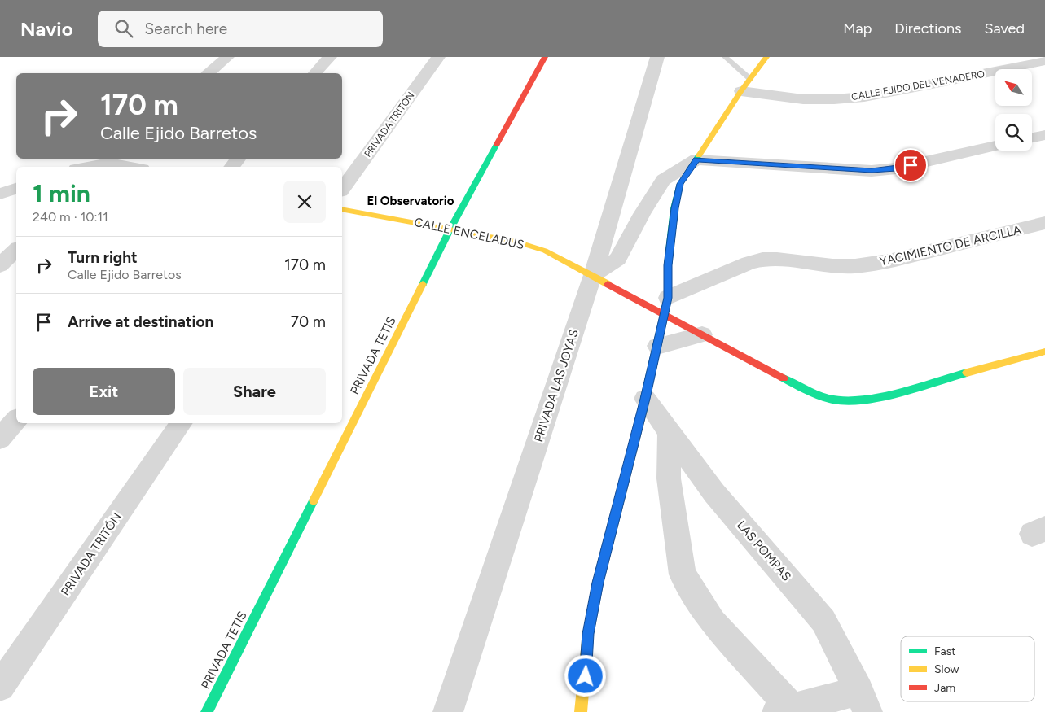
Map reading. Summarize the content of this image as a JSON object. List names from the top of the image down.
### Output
{
  "streets": {
    "street": [
      "CALLE EJIDO DEL VENADERO",
      "PRIVADA TRITÓN",
      "CALLE ENCELADUS",
      "YACIMIENTO DE ARCILLA",
      "PRIVADA TETIS",
      "PRIVADA LAS JOYAS",
      "LAS POMPAS"
    ]
  },
  "crossings": [
    ["CALLE ENCELADUS", "YACIMIENTO DE ARCILLA"],
    ["CALLE ENCELADUS", "PRIVADA TETIS"],
    ["CALLE ENCELADUS", "PRIVADA LAS JOYAS"]
  ],
  "districts": ["El Observatorio"],
  "legend": ["Fast", "Slow", "Jam"],
  "north": "top left",
  "page": {
    "header": "Navio",
    "search": "Search here",
    "nav": ["Map", "Directions", "Saved"],
    "turn": ["170 m", "Calle Ejido Barretos"],
    "heading": ["1 min", "240 m · 10:11"],
    "list": [
      {
        "name": "Turn right",
        "note": "Calle Ejido Barretos",
        "value": "170 m"
      },
      {
        "name": "Arrive at destination",
        "value": "70 m"
      }
    ],
    "buttons": ["Exit", "Share"]
  }
}
